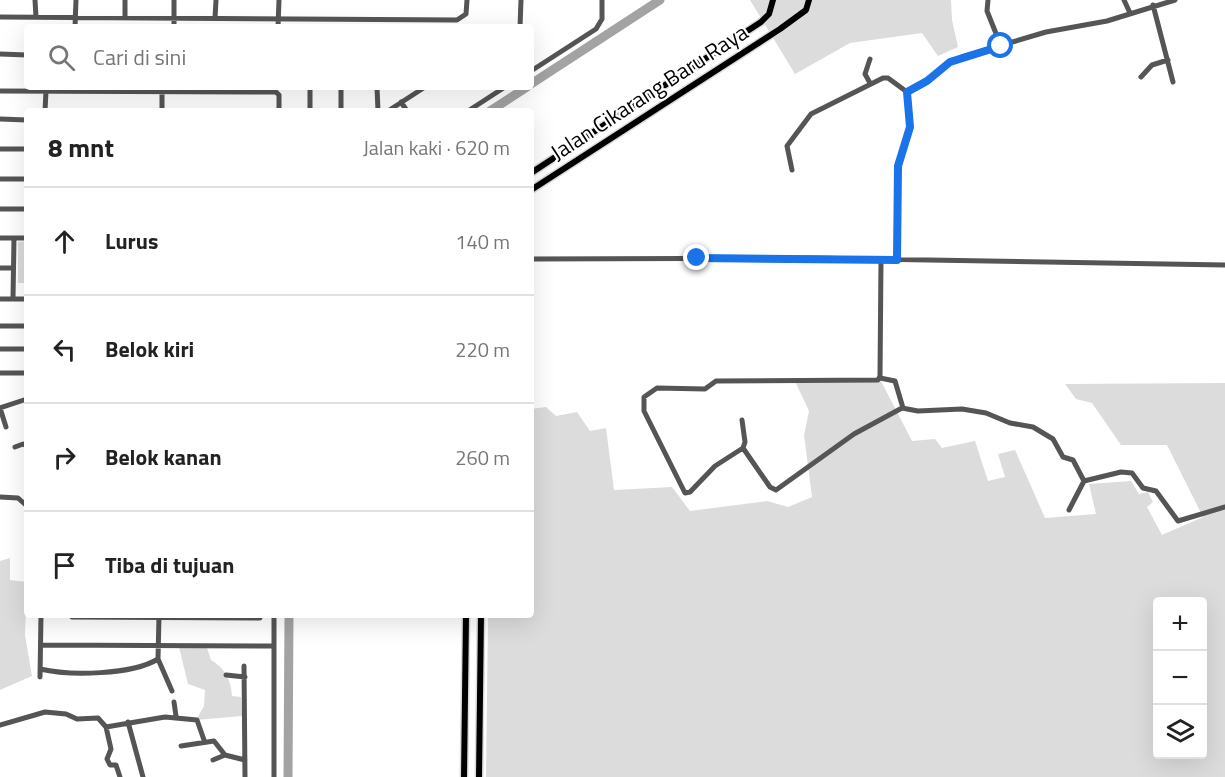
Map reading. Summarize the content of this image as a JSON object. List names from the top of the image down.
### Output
{
  "streets": {
    "main road": ["Jalan Cikarang Baru Raya"]
  },
  "page": {
    "search": "Cari di sini",
    "heading": ["8 mnt", "Jalan kaki · 620 m"],
    "list": [
      ["Lurus", "140 m"],
      ["Belok kiri", "220 m"],
      ["Belok kanan", "260 m"],
      "Tiba di tujuan"
    ],
    "map_buttons": ["+", "−"]
  }
}
